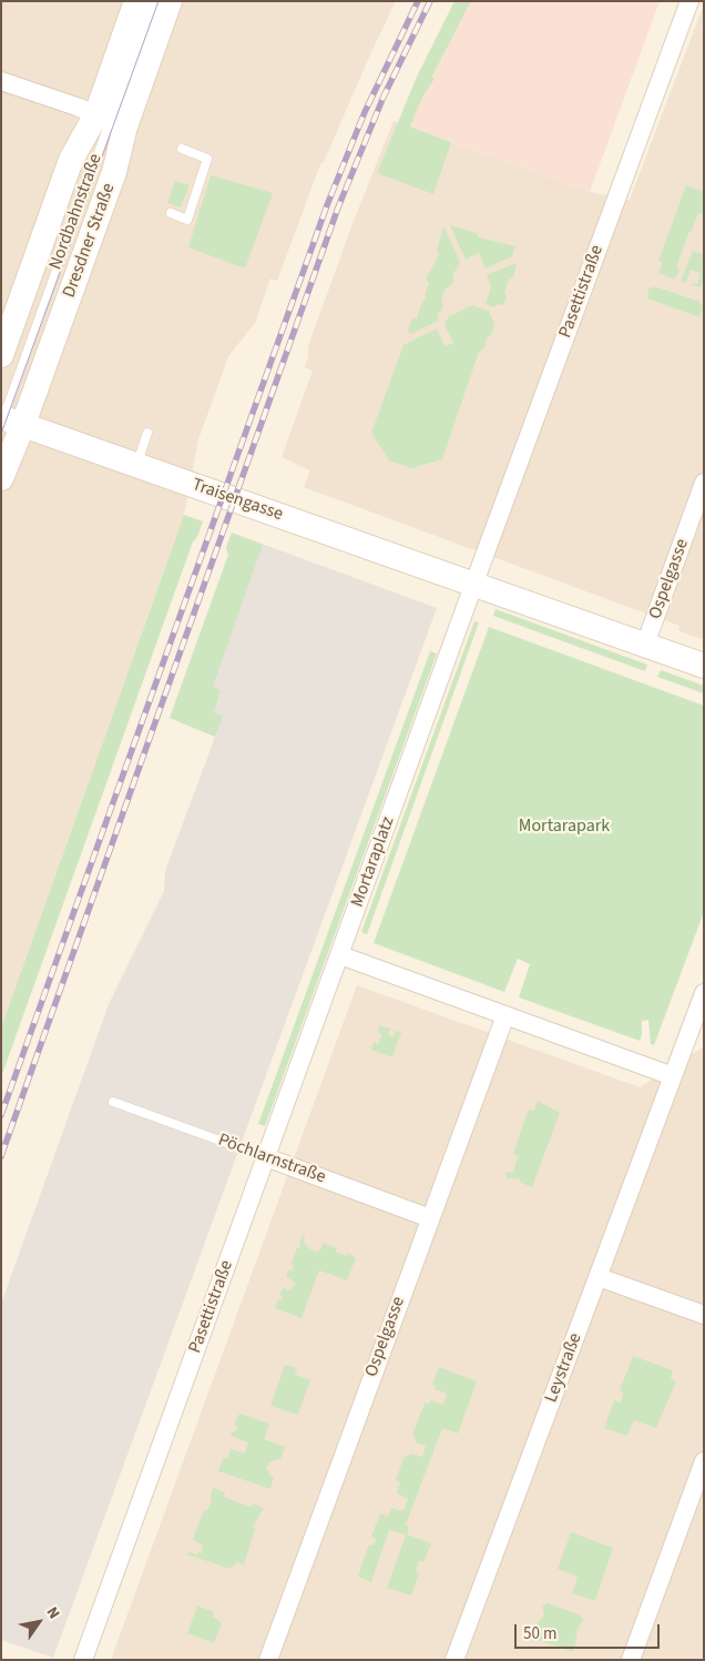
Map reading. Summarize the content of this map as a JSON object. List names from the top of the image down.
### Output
{
  "streets": {
    "main road": ["Dresdner Straße", "Traisengasse"],
    "street": [
      "Pasettistraße",
      "Ospelgasse",
      "Mortaraplatz",
      "Pöchlarnstraße",
      "Leystraße"
    ]
  },
  "crossings": [
    ["Dresdner Straße", "Traisengasse"],
    ["Pasettistraße", "Traisengasse"],
    ["Pasettistraße", "Mortaraplatz"],
    ["Pasettistraße", "Pöchlarnstraße"],
    ["Traisengasse", "Mortaraplatz"],
    ["Ospelgasse", "Pöchlarnstraße"]
  ],
  "parks": ["Mortarapark"],
  "scale_bar": "50 m",
  "north": "top right"
}
